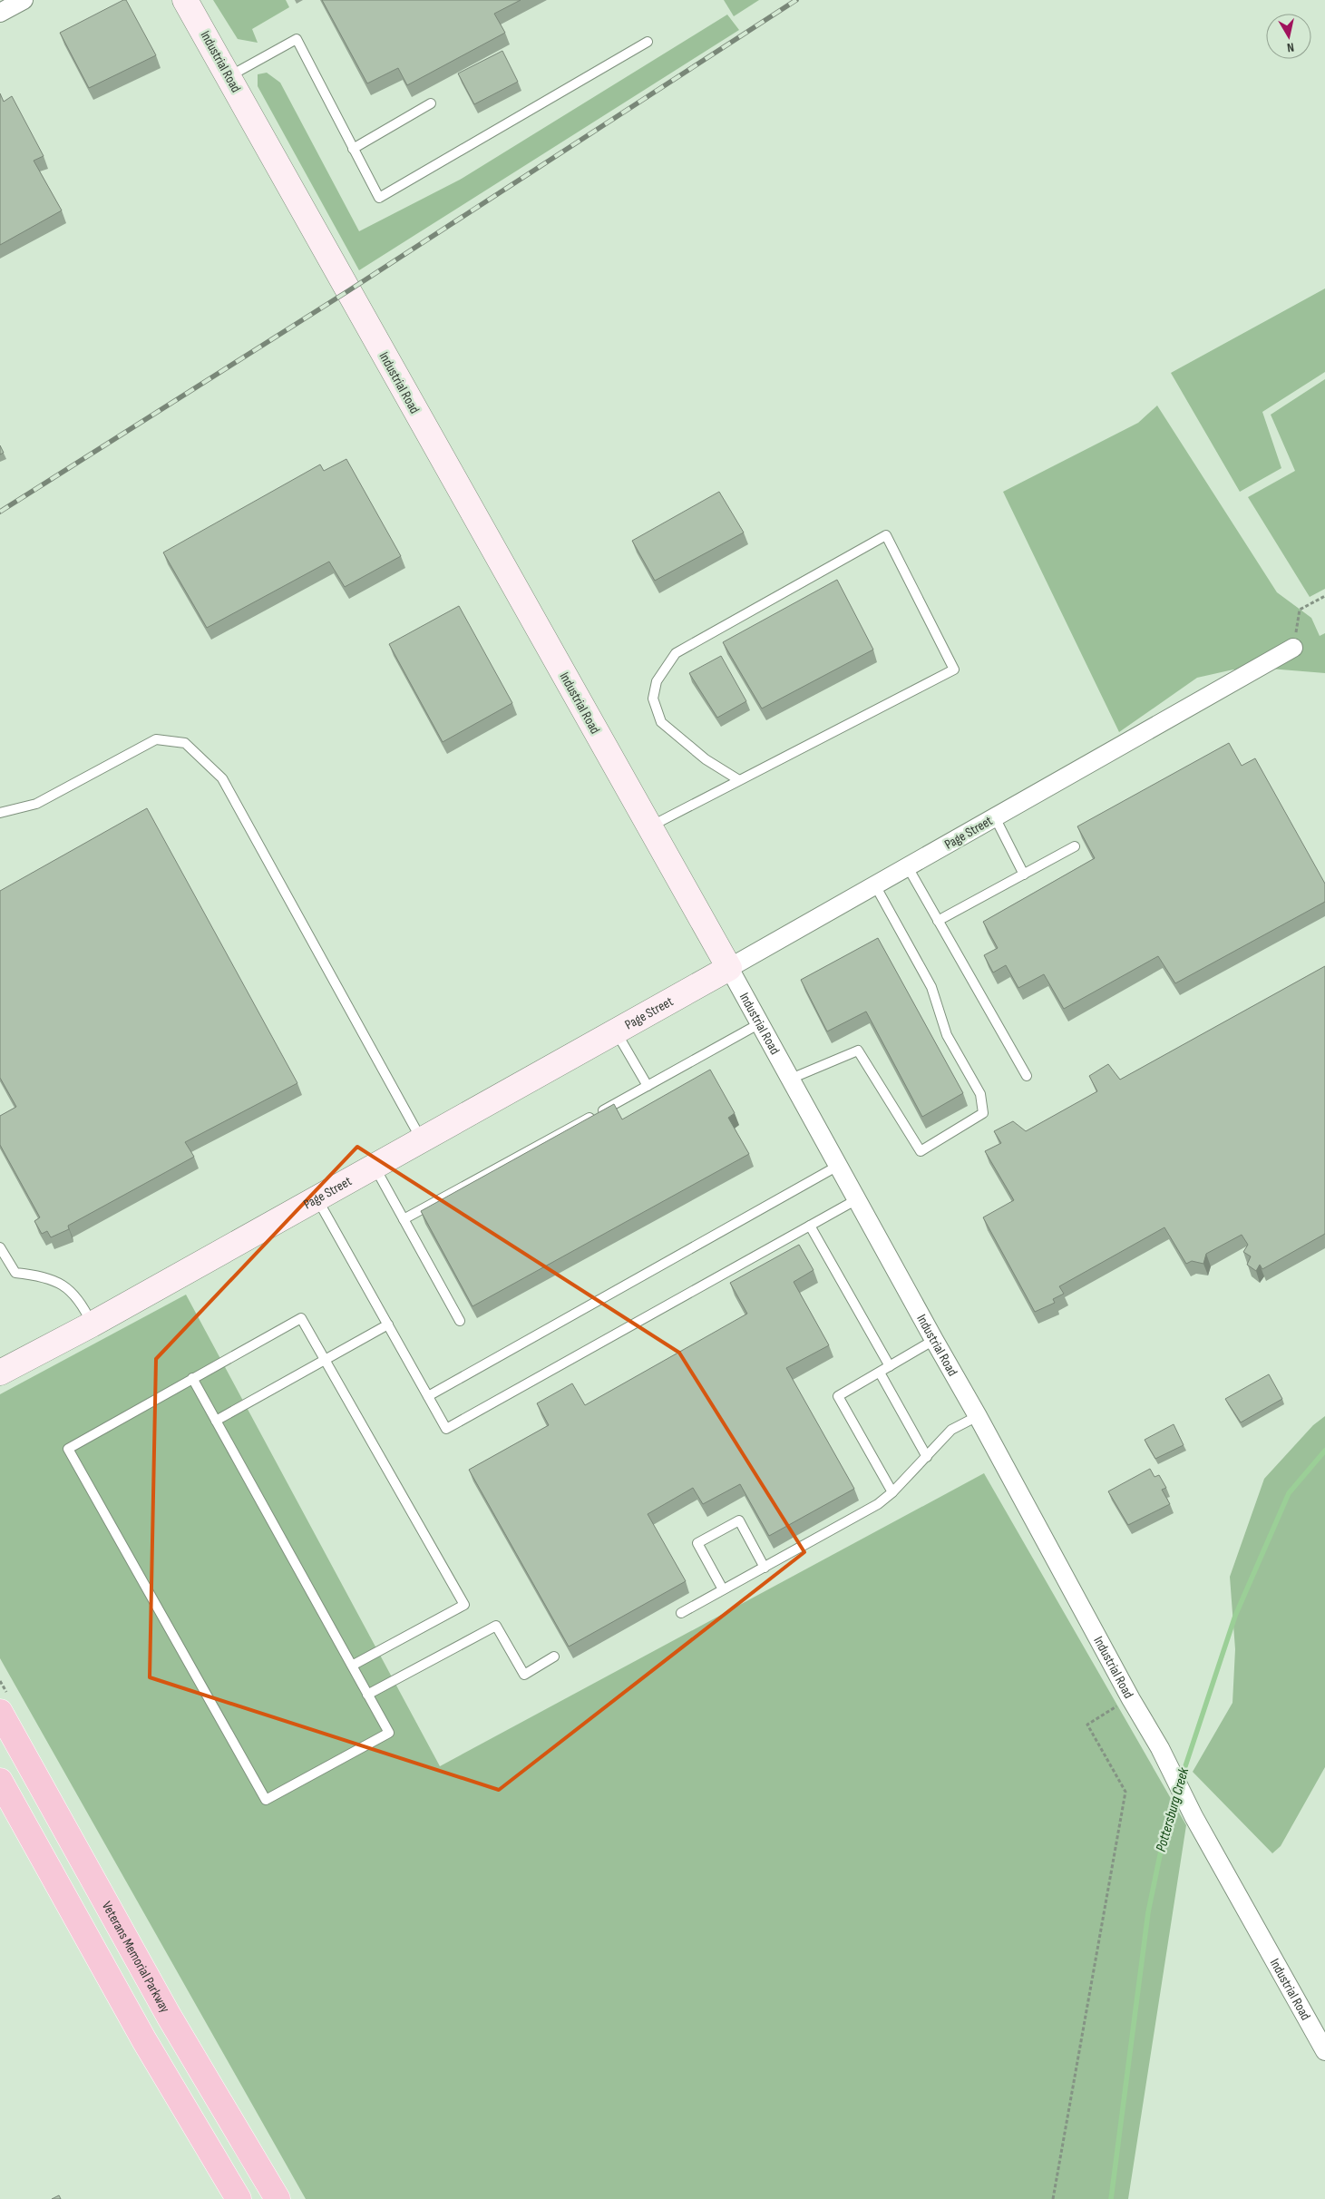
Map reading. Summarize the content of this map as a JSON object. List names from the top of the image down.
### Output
{
  "streets": {
    "highway": ["Veterans Memorial Parkway"],
    "street": ["Industrial Road", "Page Street"]
  },
  "crossings": [
    ["Industrial Road", "Page Street"]
  ],
  "water": ["Pottersburg Creek"],
  "north": "bottom"
}
